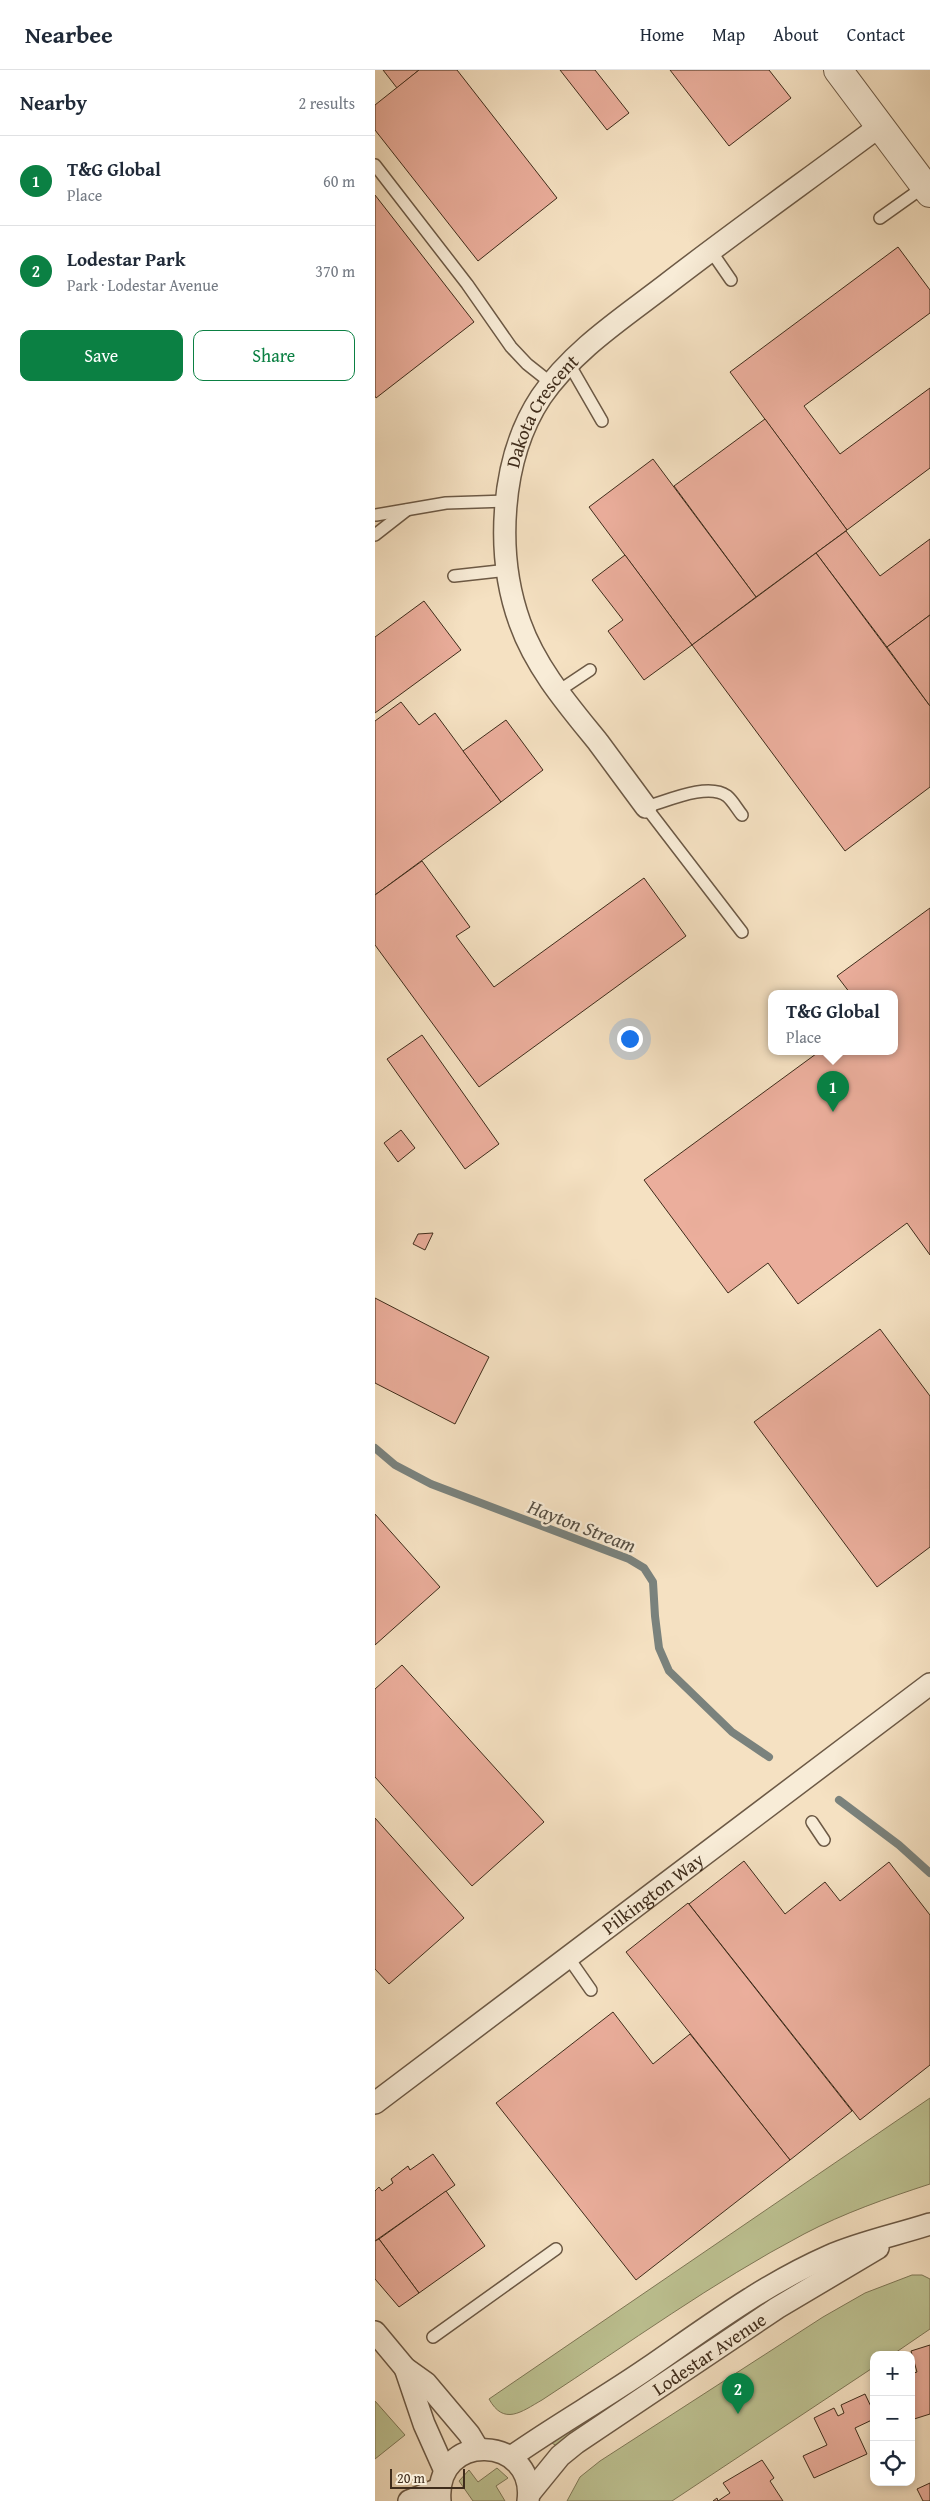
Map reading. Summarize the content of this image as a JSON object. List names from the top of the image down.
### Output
{
  "streets": {
    "street": ["Dakota Crescent", "Pilkington Way", "Lodestar Avenue"]
  },
  "water": ["Hayton Stream"],
  "scale_bar": "20 m",
  "page": {
    "header": "Nearbee",
    "nav": [
      "Home",
      "Map",
      "About",
      "Contact"
    ],
    "heading": ["Nearby", "2 results"],
    "list": [
      {
        "mark": "1",
        "name": "T&G Global",
        "note": "Place",
        "value": "60 m"
      },
      {
        "mark": "2",
        "name": "Lodestar Park",
        "note": "Park · Lodestar Avenue",
        "value": "370 m"
      }
    ],
    "buttons": ["Save", "Share"],
    "popup": ["T&G Global", "Place"],
    "pins": ["1", "2"],
    "map_buttons": ["+", "−"],
    "scale": "20 m"
  }
}
